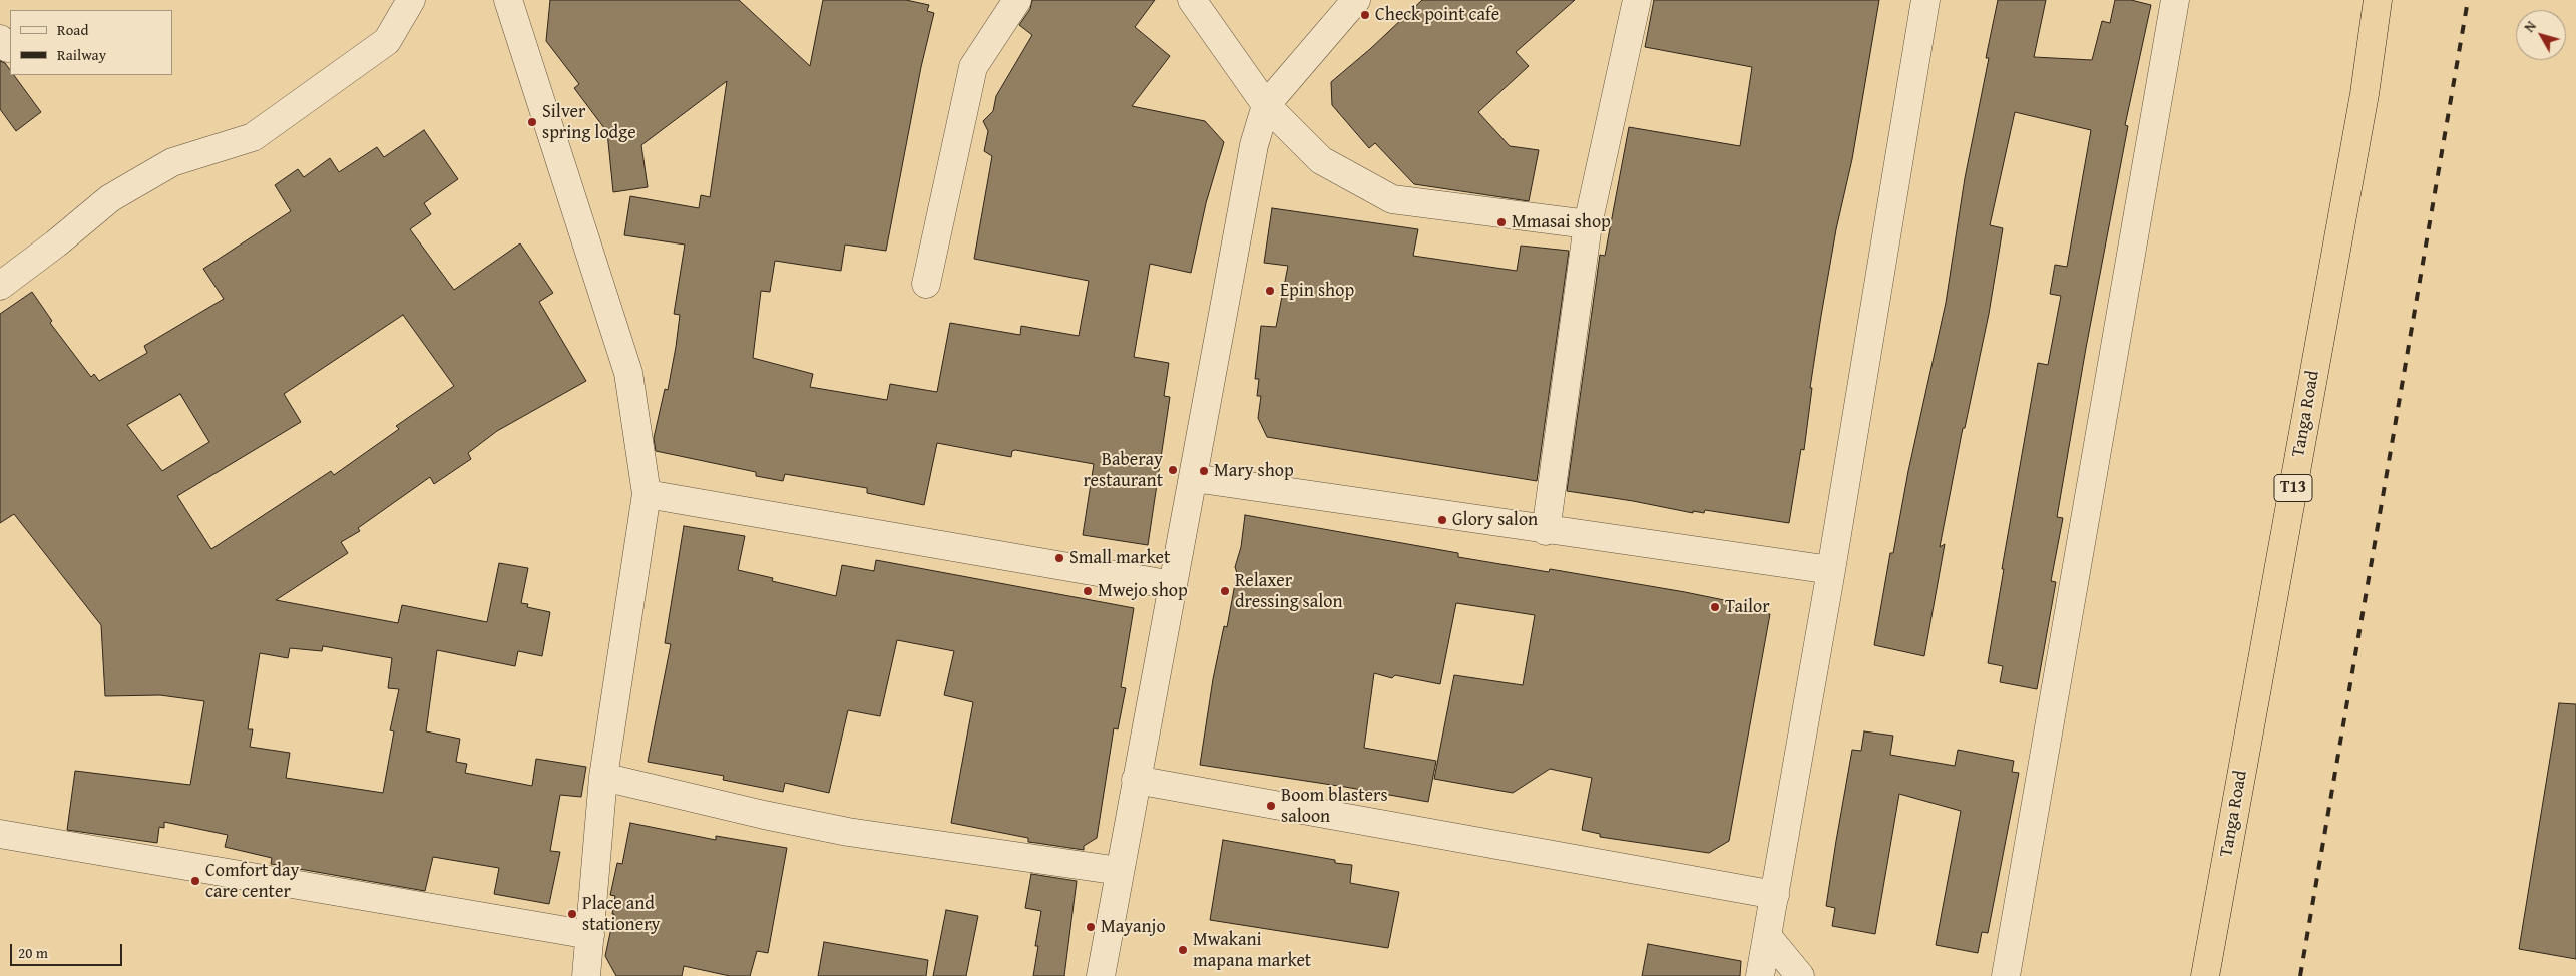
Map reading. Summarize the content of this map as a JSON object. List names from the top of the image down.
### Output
{
  "streets": {
    "highway": ["Tanga Road", "T13"]
  },
  "places": [
    "Check point cafe",
    "Silver spring lodge",
    "Mmasai shop",
    "Epin shop",
    "Baberay restaurant",
    "Mary shop",
    "Glory salon",
    "Small market",
    "Mwejo shop",
    "Relaxer dressing salon",
    "Tailor",
    "Boom blasters saloon",
    "Comfort day care center",
    "Place and stationery",
    "Mayanjo",
    "Mwakani mapana market"
  ],
  "legend": ["Road", "Railway"],
  "scale_bar": "20 m",
  "north": "top left"
}
